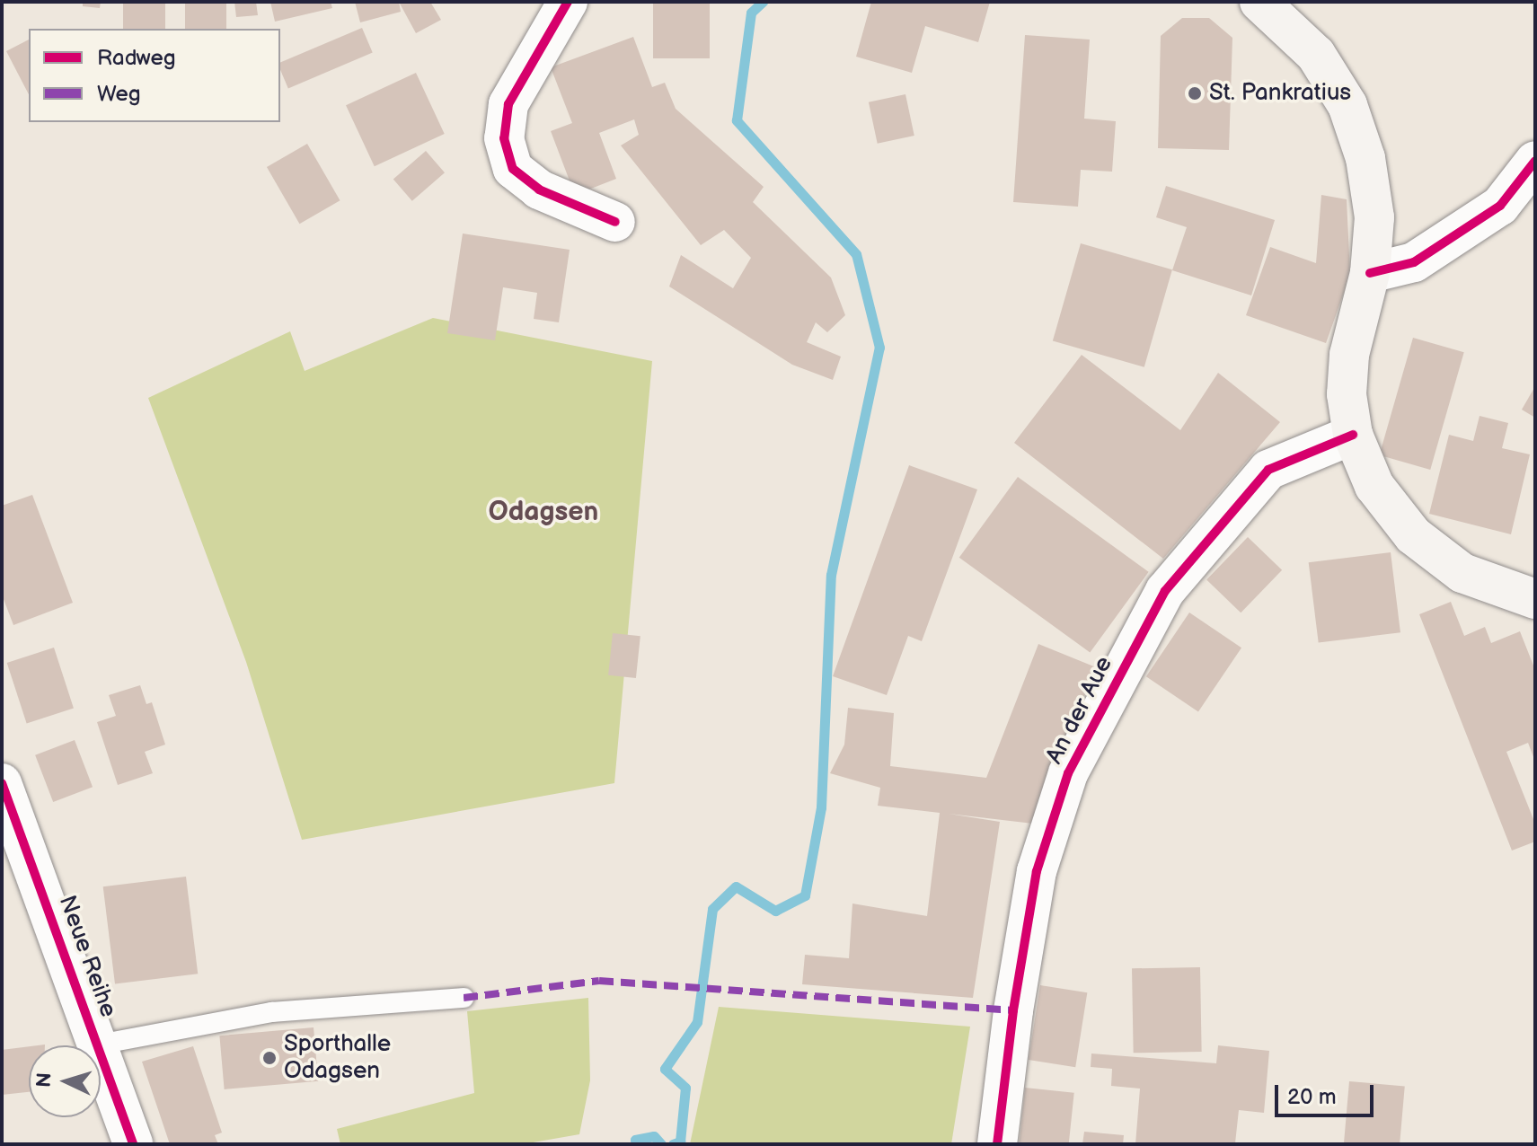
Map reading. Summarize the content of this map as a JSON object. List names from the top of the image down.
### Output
{
  "streets": {
    "street": ["An der Aue", "Neue Reihe"]
  },
  "districts": ["Odagsen"],
  "places": ["St. Pankratius", "Sporthalle Odagsen"],
  "legend": ["Radweg", "Weg"],
  "scale_bar": "20 m",
  "north": "left"
}
